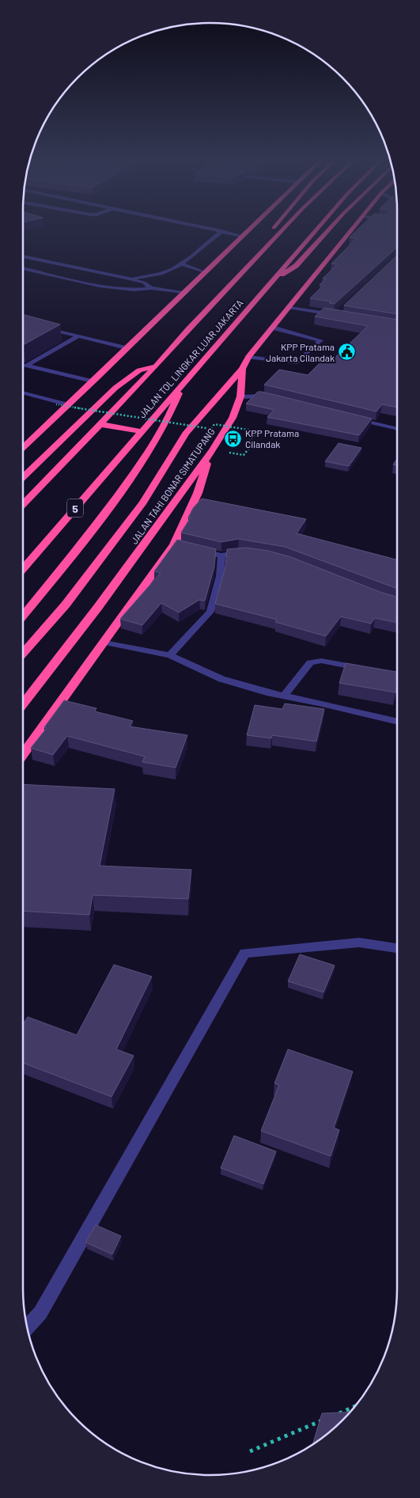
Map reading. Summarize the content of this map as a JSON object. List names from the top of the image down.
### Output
{
  "streets": {
    "highway": ["JALAN TOL LINGKAR LUAR JAKARTA", "JALAN TAHI BONAR SIMATUPANG", "5"]
  },
  "places": {
    "public building": ["KPP Pratama Jakarta Cilandak"],
    "bus stop": ["KPP Pratama Cilandak"]
  }
}
